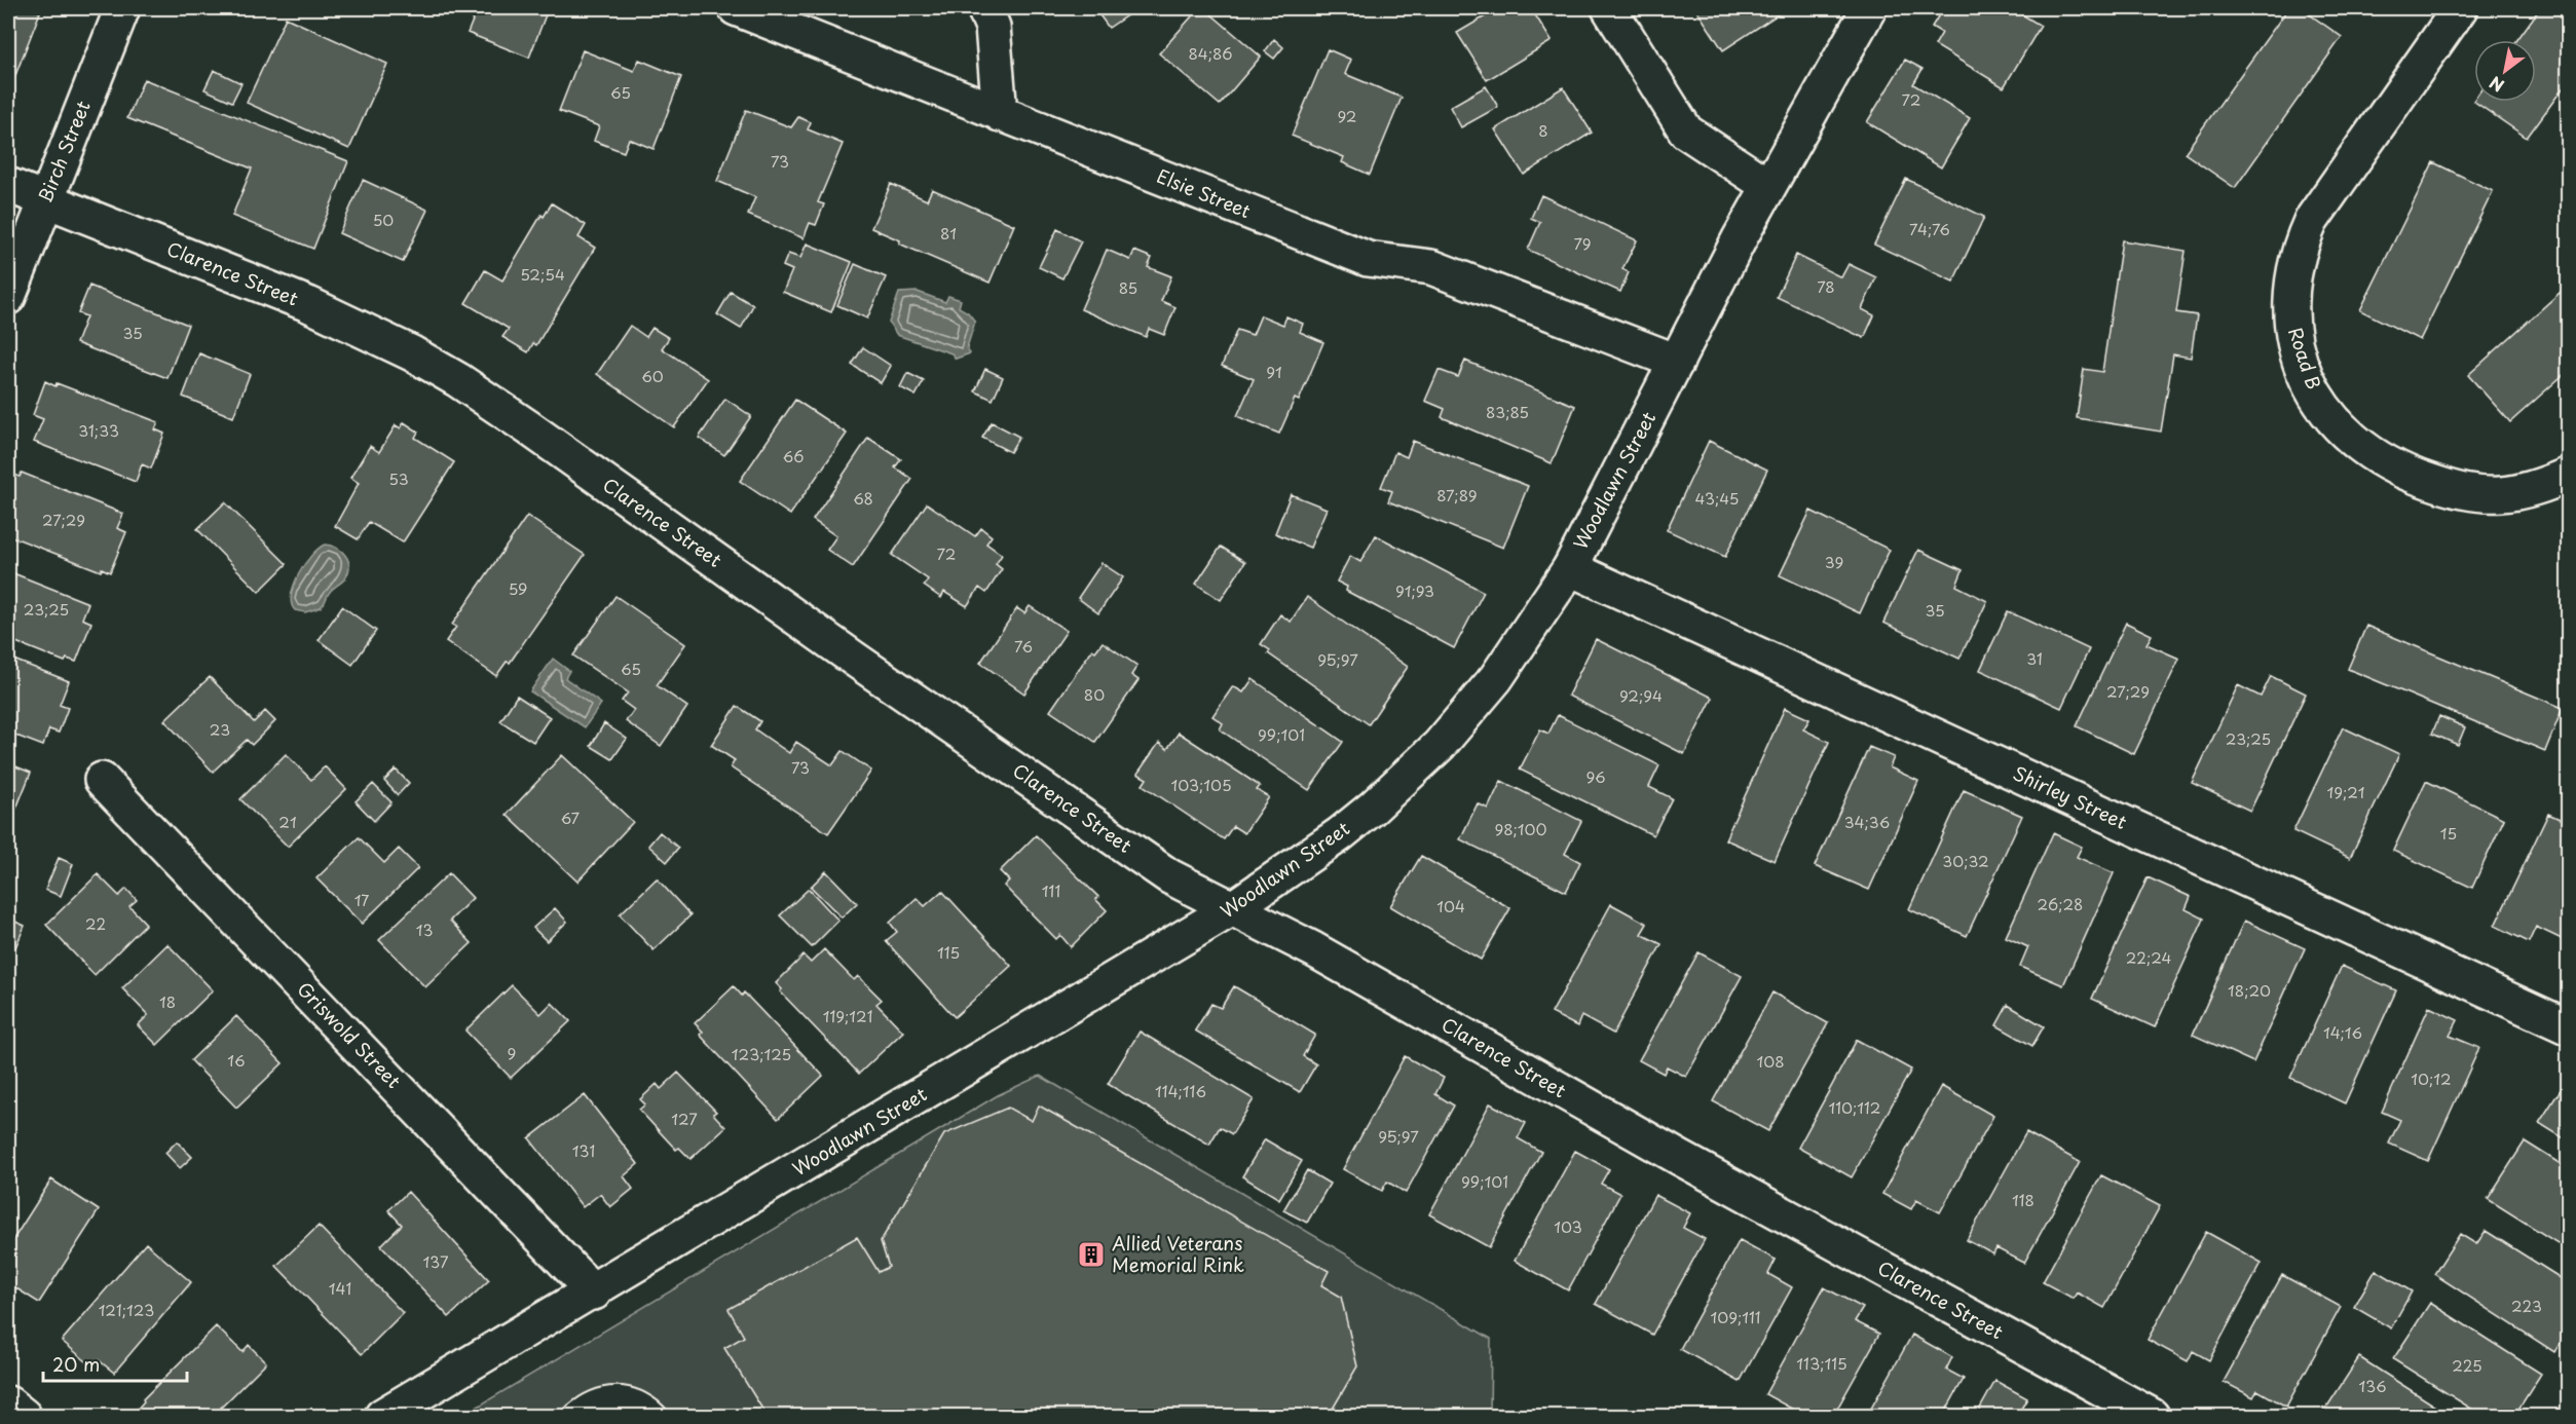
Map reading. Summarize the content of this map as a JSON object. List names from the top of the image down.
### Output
{
  "streets": {
    "street": [
      "Birch Street",
      "Elsie Street",
      "Clarence Street",
      "Road B",
      "Woodlawn Street",
      "Shirley Street",
      "Griswold Street"
    ]
  },
  "crossings": [
    ["Birch Street", "Clarence Street"],
    ["Elsie Street", "Woodlawn Street"],
    ["Clarence Street", "Woodlawn Street"],
    ["Woodlawn Street", "Shirley Street"],
    ["Woodlawn Street", "Griswold Street"]
  ],
  "places": {
    "building": ["Allied Veterans Memorial Rink"]
  },
  "house_numbers": [
    "84;86",
    "65",
    "72",
    "92",
    "8",
    "73",
    "50",
    "74;76",
    "81",
    "79",
    "52;54",
    "78",
    "85",
    "35",
    "91",
    "60",
    "83;85",
    "31;33",
    "66",
    "53",
    "87;89",
    "68",
    "43;45",
    "27;29",
    "72",
    "39",
    "59",
    "91;93",
    "23;25",
    "35",
    "76",
    "31",
    "95;97",
    "65",
    "27;29",
    "80",
    "92;94",
    "23",
    "99;101",
    "23;25",
    "73",
    "96",
    "103;105",
    "19;21",
    "67",
    "21",
    "34;36",
    "98;100",
    "15",
    "30;32",
    "111",
    "17",
    "26;28",
    "104",
    "22",
    "13",
    "115",
    "22;24",
    "18;20",
    "18",
    "119;121",
    "14;16",
    "9",
    "123;125",
    "16",
    "108",
    "10;12",
    "114;116",
    "110;112",
    "127",
    "95;97",
    "131",
    "99;101",
    "118",
    "103",
    "137",
    "141",
    "223",
    "121;123",
    "109;111",
    "113;115",
    "225",
    "136"
  ],
  "scale_bar": "20 m",
  "north": "bottom left"
}
